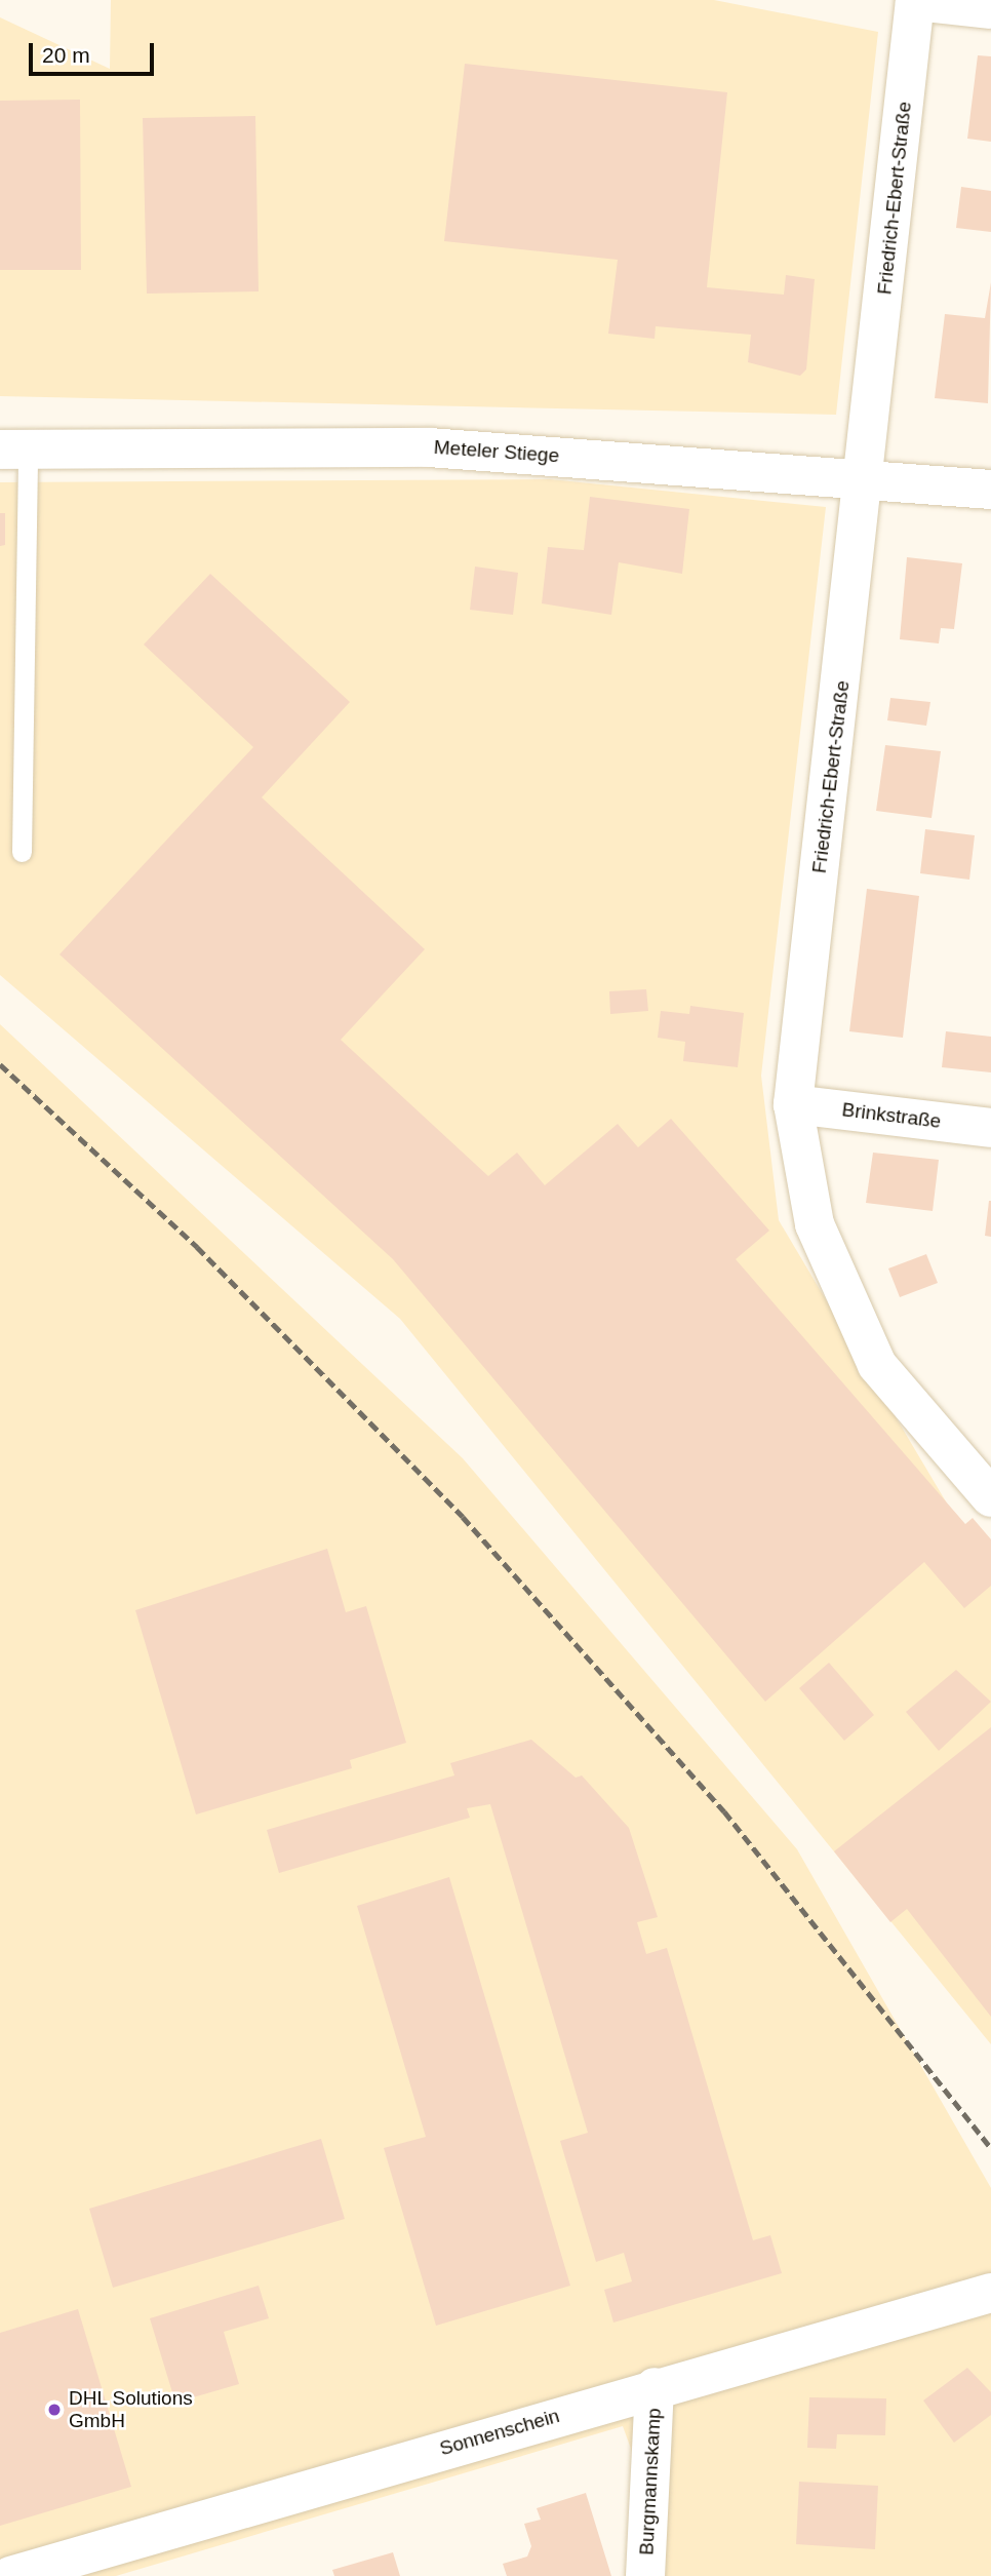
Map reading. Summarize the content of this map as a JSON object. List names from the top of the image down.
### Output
{
  "streets": {
    "street": [
      "Friedrich-Ebert-Straße",
      "Meteler Stiege",
      "Brinkstraße",
      "Sonnenschein",
      "Burgmannskamp"
    ]
  },
  "crossings": [
    ["Friedrich-Ebert-Straße", "Meteler Stiege"],
    ["Friedrich-Ebert-Straße", "Brinkstraße"],
    ["Sonnenschein", "Burgmannskamp"]
  ],
  "places": ["DHL Solutions GmbH"],
  "scale_bar": "20 m"
}
